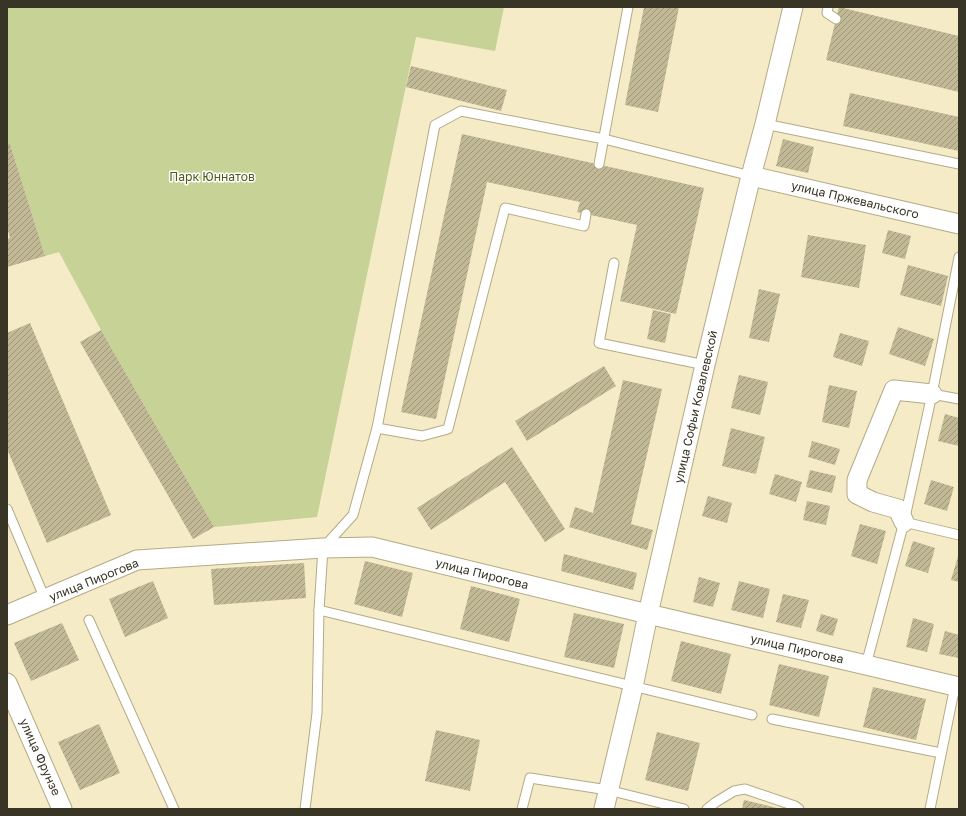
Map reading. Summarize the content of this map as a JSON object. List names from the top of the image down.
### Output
{
  "streets": {
    "street": [
      "улица Пржевальского",
      "улица Софьи Ковалевской",
      "улица Пирогова",
      "улица Фрунзе"
    ]
  },
  "crossings": [
    ["улица Пржевальского", "улица Софьи Ковалевской"],
    ["улица Софьи Ковалевской", "улица Пирогова"]
  ],
  "parks": ["Парк Юннатов"]
}
